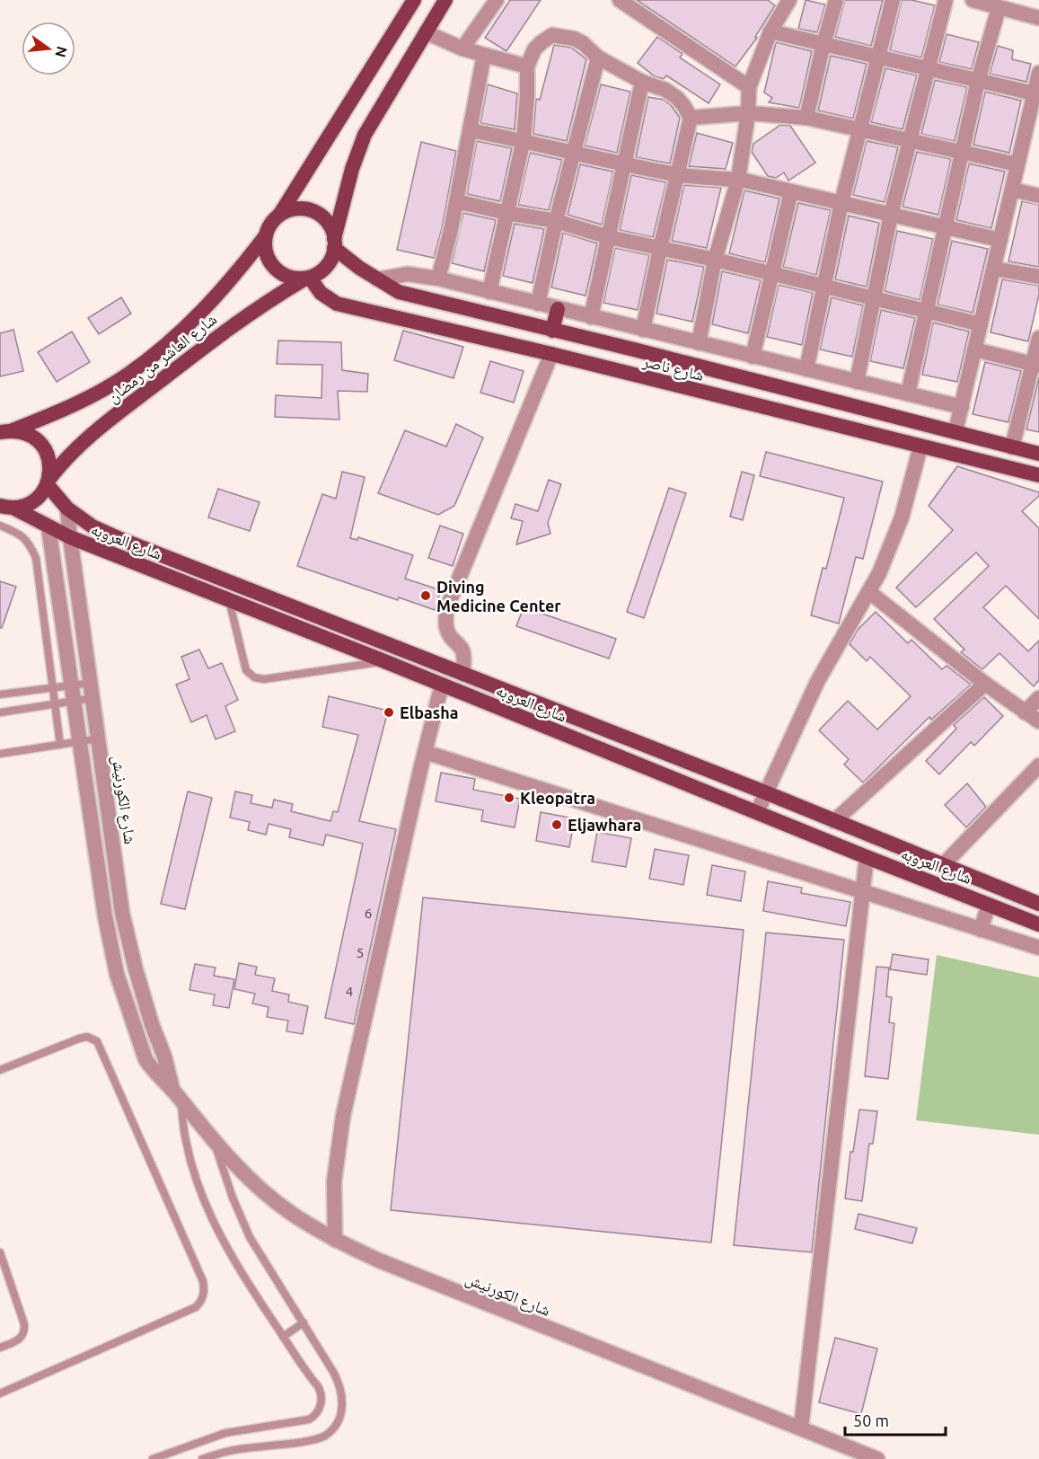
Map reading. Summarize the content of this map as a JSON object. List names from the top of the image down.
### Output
{
  "streets": {
    "main road": ["شارع العاشر من رمضان", "شارع ناصر", "شارع العروبه"],
    "street": ["شارع الكورنيش"]
  },
  "crossings": [
    ["شارع العاشر من رمضان", "شارع ناصر"],
    ["شارع العاشر من رمضان", "شارع العروبه"],
    ["شارع العروبه", "شارع الكورنيش"]
  ],
  "places": [
    "Diving Medicine Center",
    "Elbasha",
    "Kleopatra",
    "Eljawhara"
  ],
  "house_numbers": ["6", "5", "4"],
  "scale_bar": "50 m",
  "north": "right"
}
